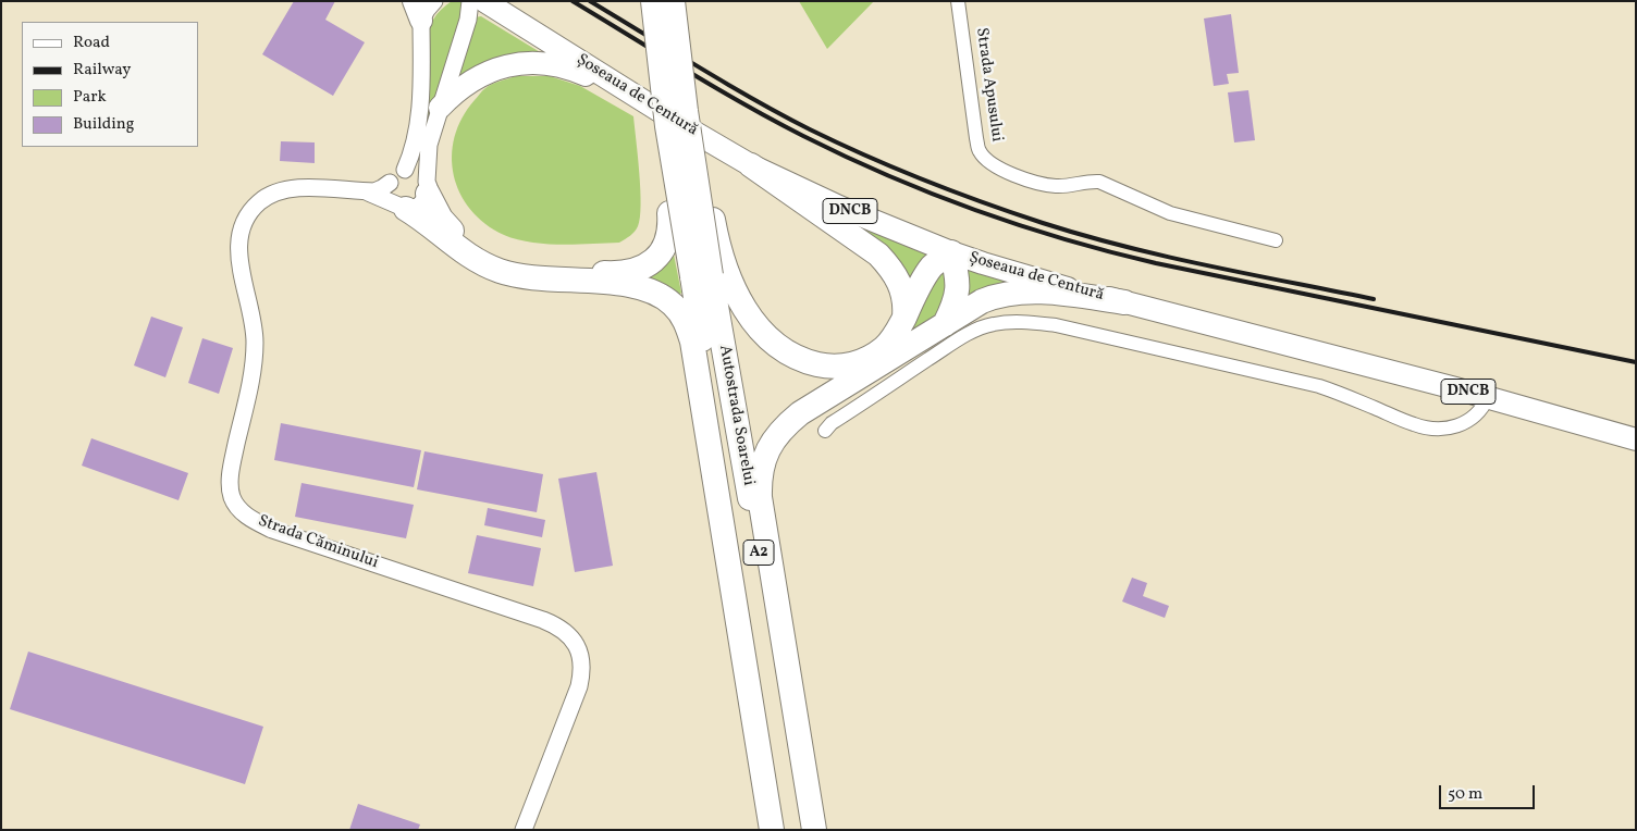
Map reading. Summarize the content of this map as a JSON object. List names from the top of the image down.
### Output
{
  "streets": {
    "highway": ["Autostrada Soarelui", "A2"],
    "main road": ["Șoseaua de Centură", "DNCB"],
    "street": ["Strada Apusului", "Strada Căminului"]
  },
  "legend": [
    "Road",
    "Railway",
    "Park",
    "Building"
  ],
  "scale_bar": "50 m"
}
